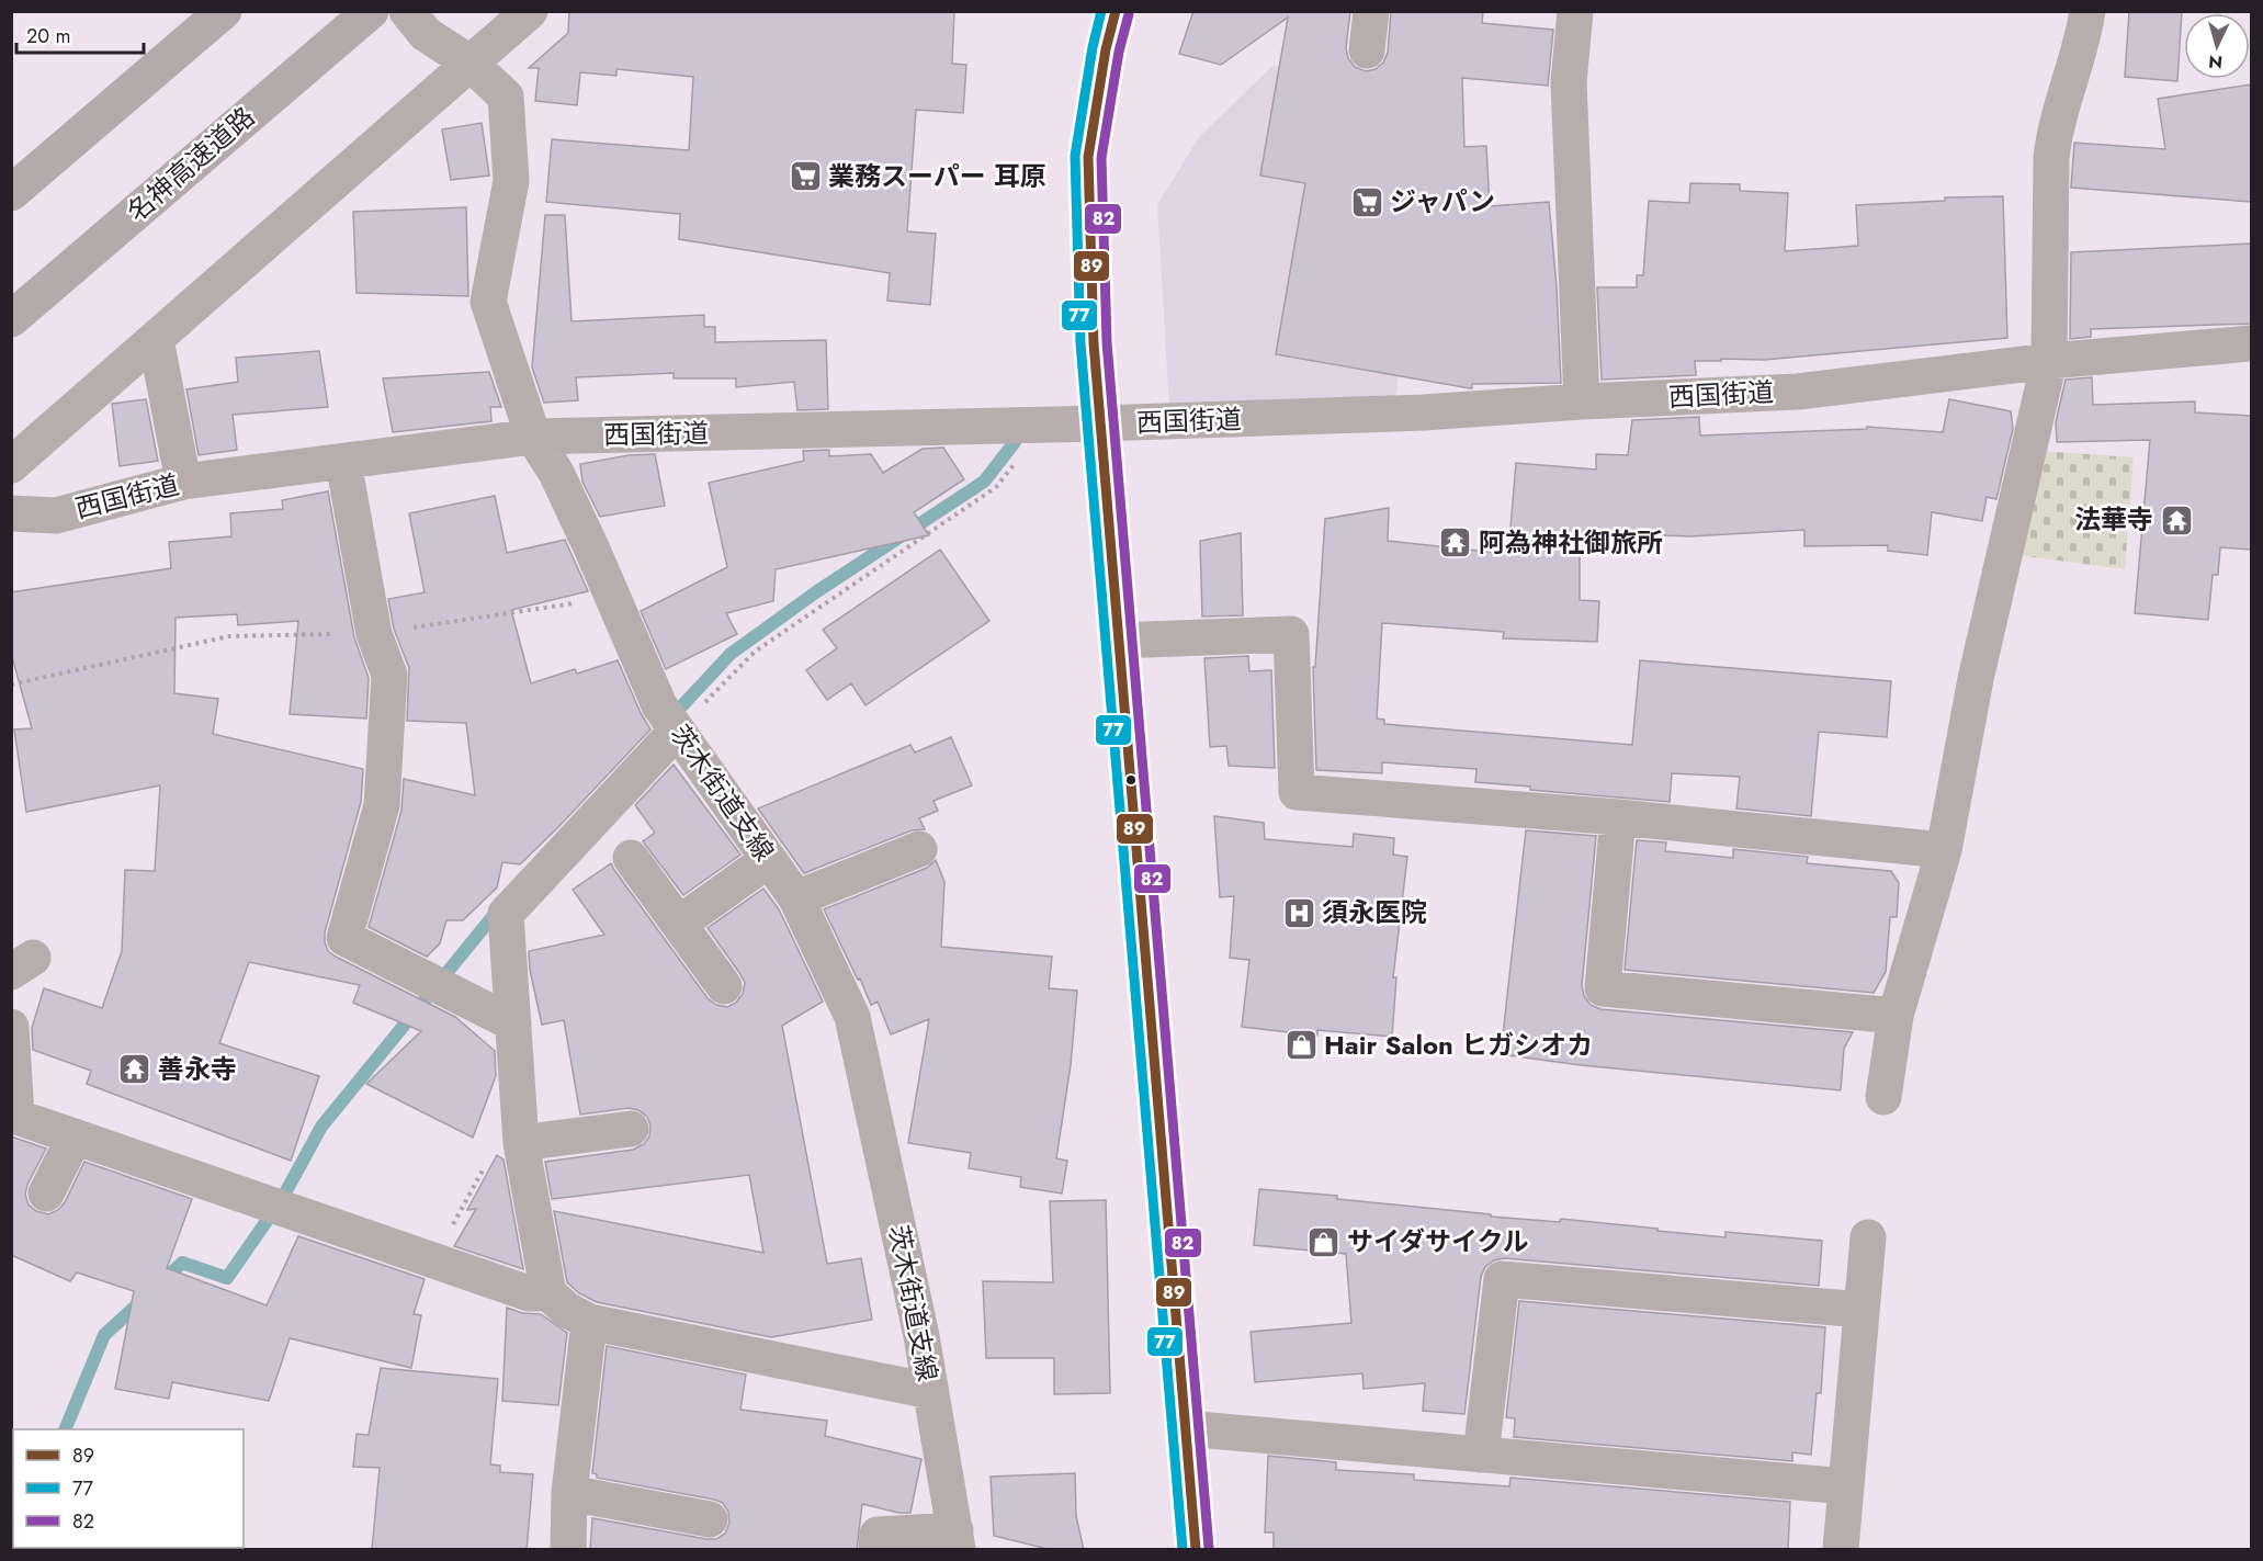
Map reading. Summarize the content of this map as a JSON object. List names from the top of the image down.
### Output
{
  "streets": {
    "highway": ["名神高速道路"],
    "street": ["西国街道", "茨木街道支線"]
  },
  "crossings": [
    ["西国街道", "茨木街道支線"]
  ],
  "places": {
    "supermarket": ["業務スーパー 耳原", "ジャパン"],
    "temple": ["法華寺", "阿為神社御旅所", "善永寺"],
    "hospital": ["須永医院"],
    "shop": ["Hair Salon ヒガシオカ", "サイダサイクル"]
  },
  "lines": ["transit line 89", "transit line 77", "transit line 82"],
  "legend": ["89", "77", "82"],
  "scale_bar": "20 m",
  "north": "bottom"
}
